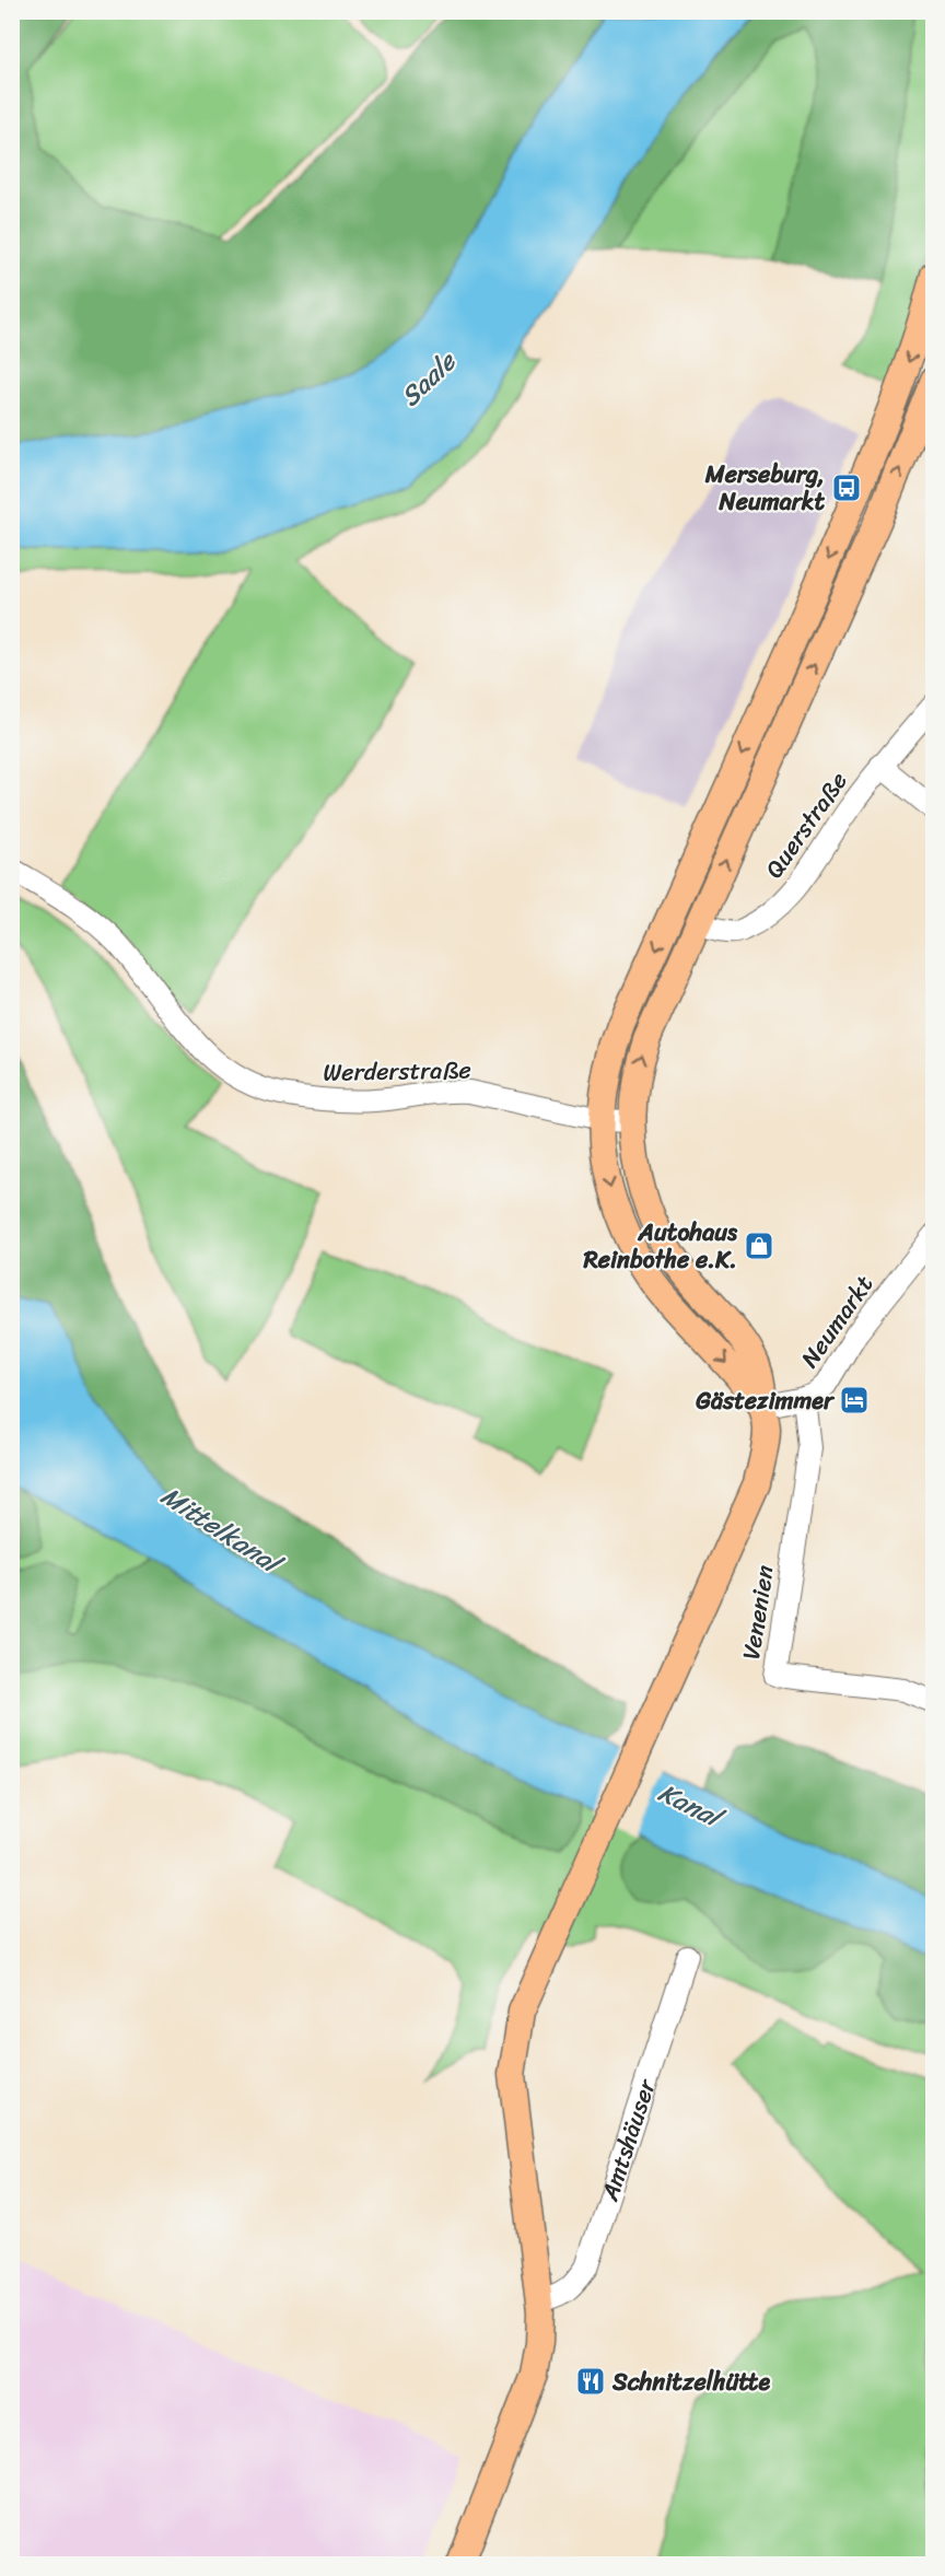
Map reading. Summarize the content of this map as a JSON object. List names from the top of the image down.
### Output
{
  "streets": {
    "street": [
      "Querstraße",
      "Werderstraße",
      "Neumarkt",
      "Venenien",
      "Amtshäuser"
    ]
  },
  "crossings": [
    ["Neumarkt", "Venenien"]
  ],
  "water": ["Saale", "Mittelkanal", "Kanal"],
  "places": {
    "bus stop": ["Merseburg, Neumarkt"],
    "shop": ["Autohaus Reinbothe e.K."],
    "hotel": ["Gästezimmer"],
    "restaurant": ["Schnitzelhütte"]
  }
}
